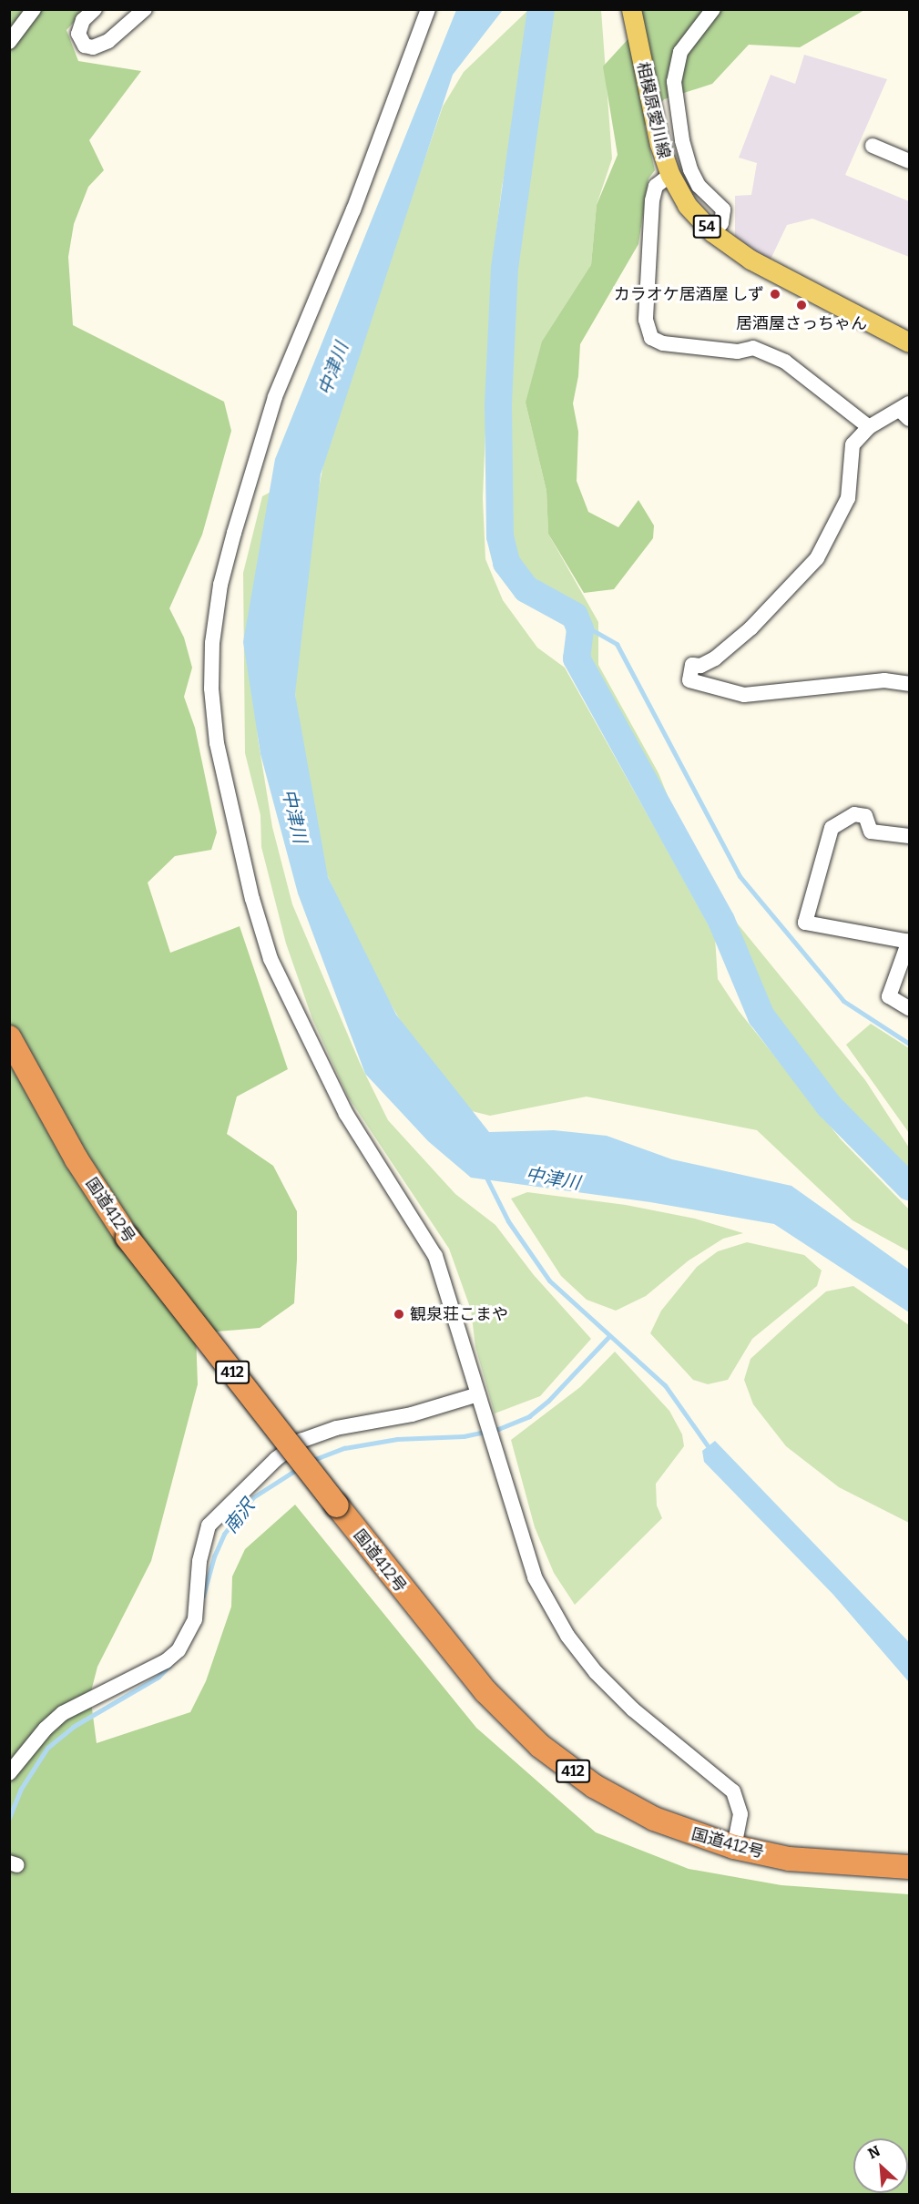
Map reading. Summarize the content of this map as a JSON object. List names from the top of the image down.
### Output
{
  "streets": {
    "highway": ["国道412号", "412"],
    "main road": ["相模原愛川線", "54"]
  },
  "water": ["中津川", "南沢"],
  "places": ["カラオケ居酒屋 しず", "居酒屋さっちゃん", "観泉荘こまや"],
  "north": "top left"
}
